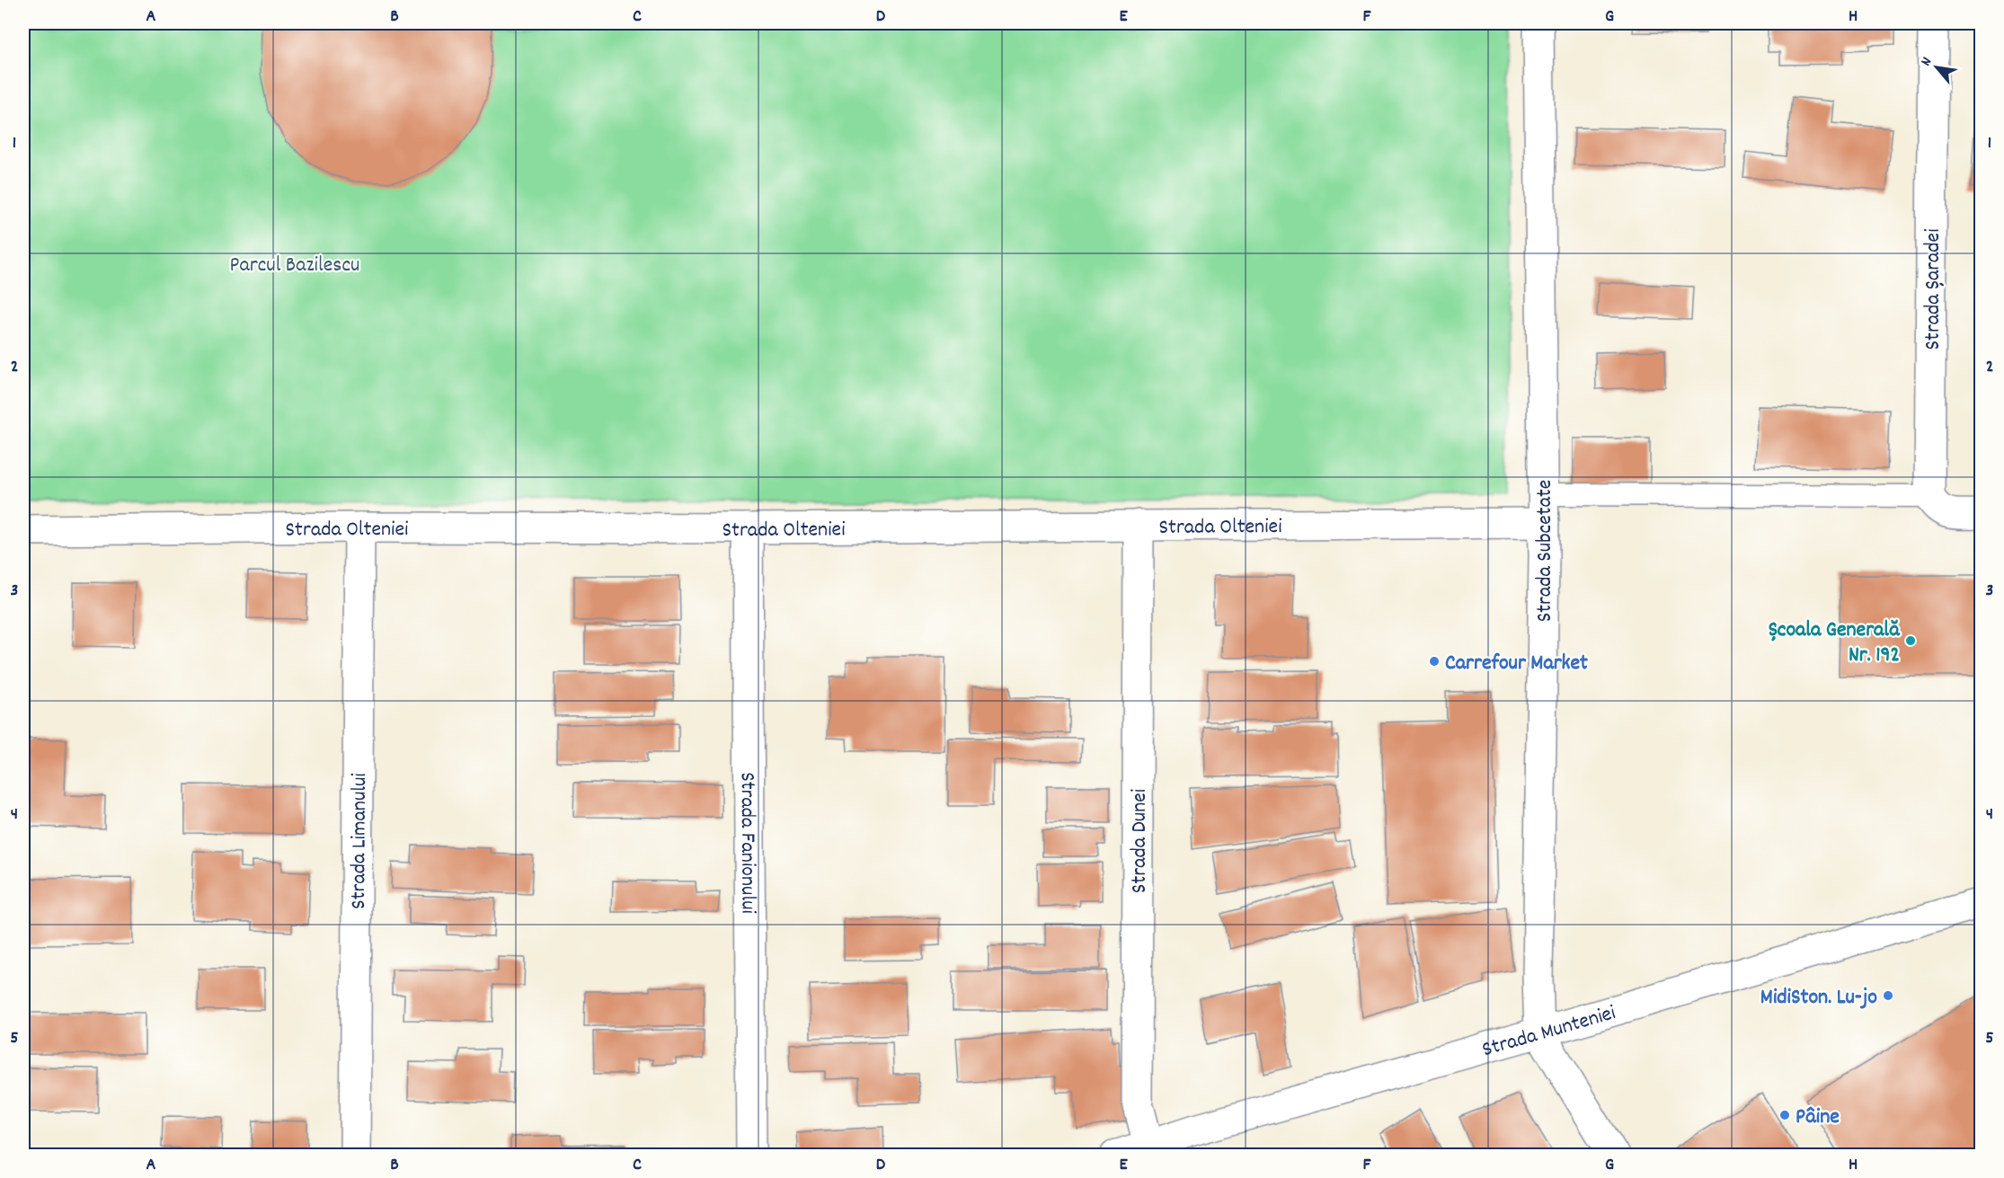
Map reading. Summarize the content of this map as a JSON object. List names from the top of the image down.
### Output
{
  "streets": {
    "street": [
      "Strada Șaradei",
      "Strada Olteniei",
      "Strada Subcetate",
      "Strada Limanului",
      "Strada Dunei",
      "Strada Fanionului",
      "Strada Munteniei"
    ]
  },
  "crossings": [
    ["Strada Olteniei", "Strada Subcetate"],
    ["Strada Olteniei", "Strada Limanului"],
    ["Strada Olteniei", "Strada Dunei"],
    ["Strada Olteniei", "Strada Fanionului"],
    ["Strada Subcetate", "Strada Munteniei"],
    ["Strada Dunei", "Strada Munteniei"]
  ],
  "parks": ["Parcul Bazilescu"],
  "places": [
    "Școala Generală Nr. 192",
    "Carrefour Market",
    "MidiSton. Lu-jo",
    "Pâine"
  ],
  "north": "top left",
  "grid": {
    "columns": [
      "A",
      "B",
      "C",
      "D",
      "E",
      "F",
      "G",
      "H"
    ],
    "rows": [
      "1",
      "2",
      "3",
      "4",
      "5"
    ]
  }
}
